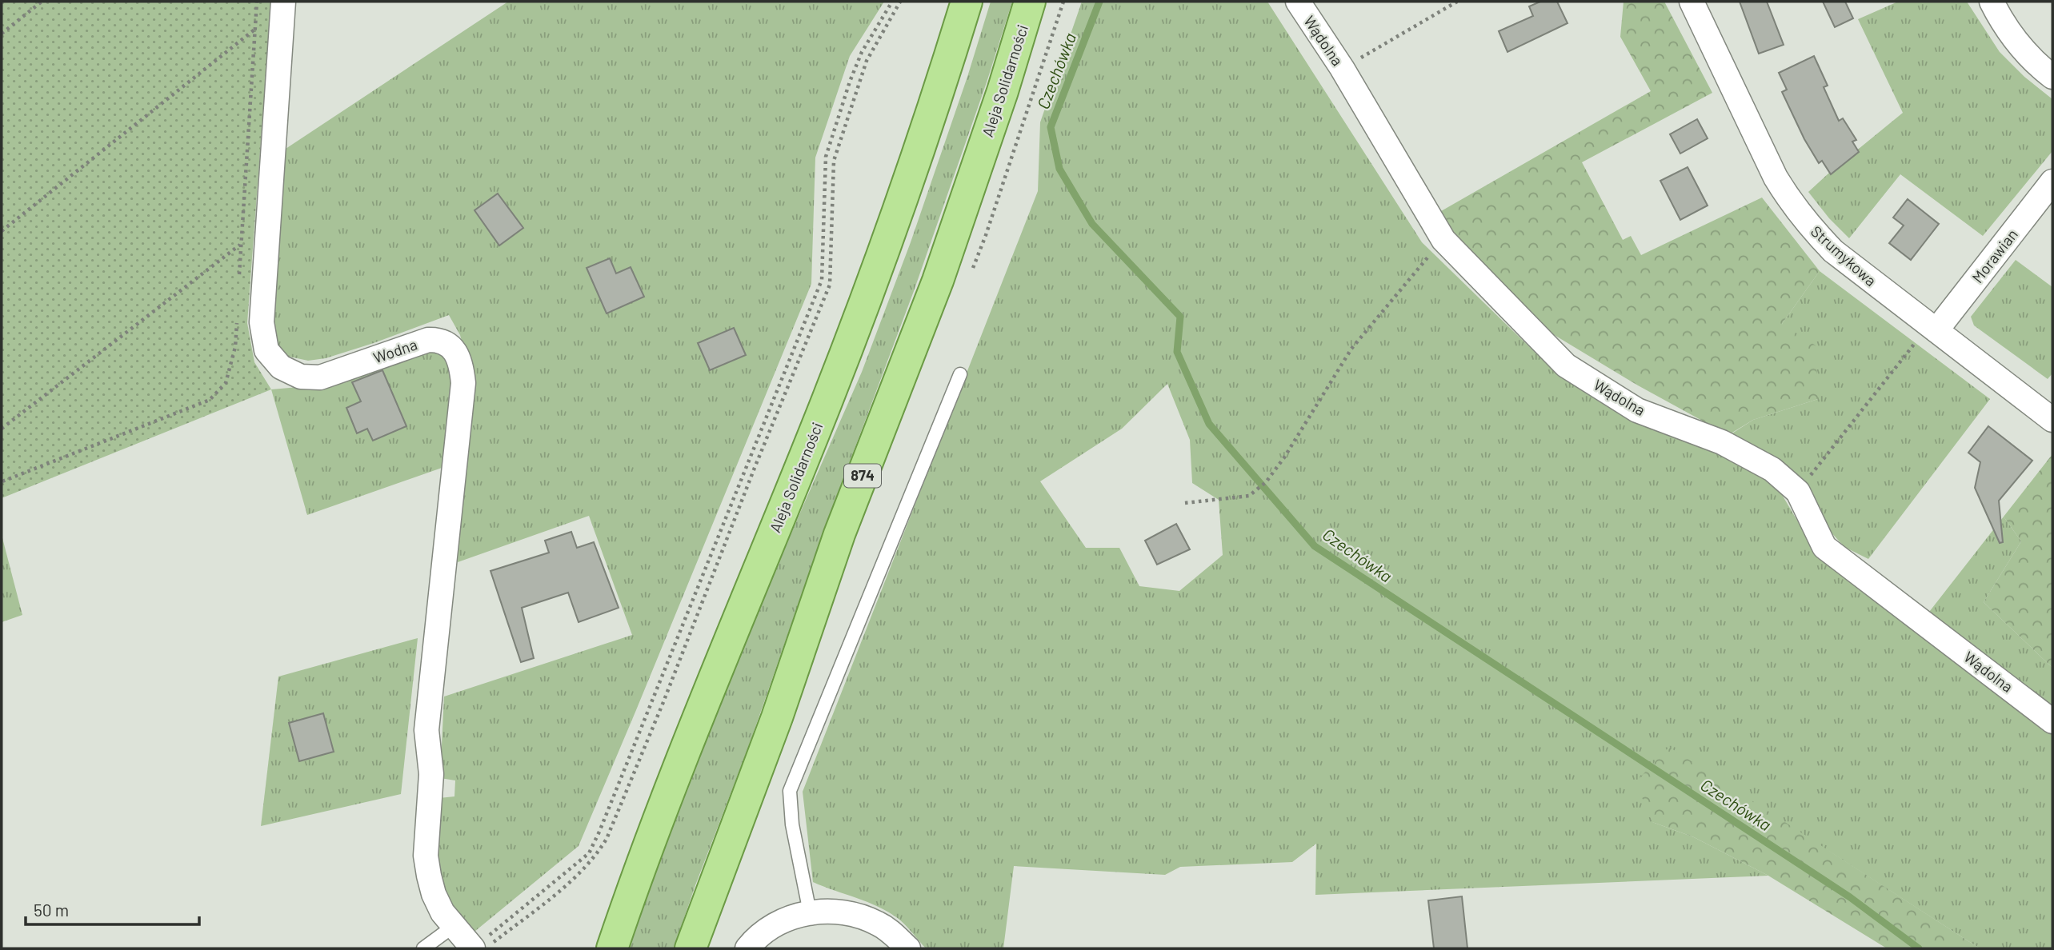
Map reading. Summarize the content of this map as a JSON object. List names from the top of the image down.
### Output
{
  "streets": {
    "main road": ["Aleja Solidarności", "874"],
    "street": [
      "Wądolna",
      "Strumykowa",
      "Morawian",
      "Wodna"
    ]
  },
  "crossings": [
    ["Strumykowa", "Morawian"]
  ],
  "water": ["Czechówka"],
  "scale_bar": "50 m"
}
